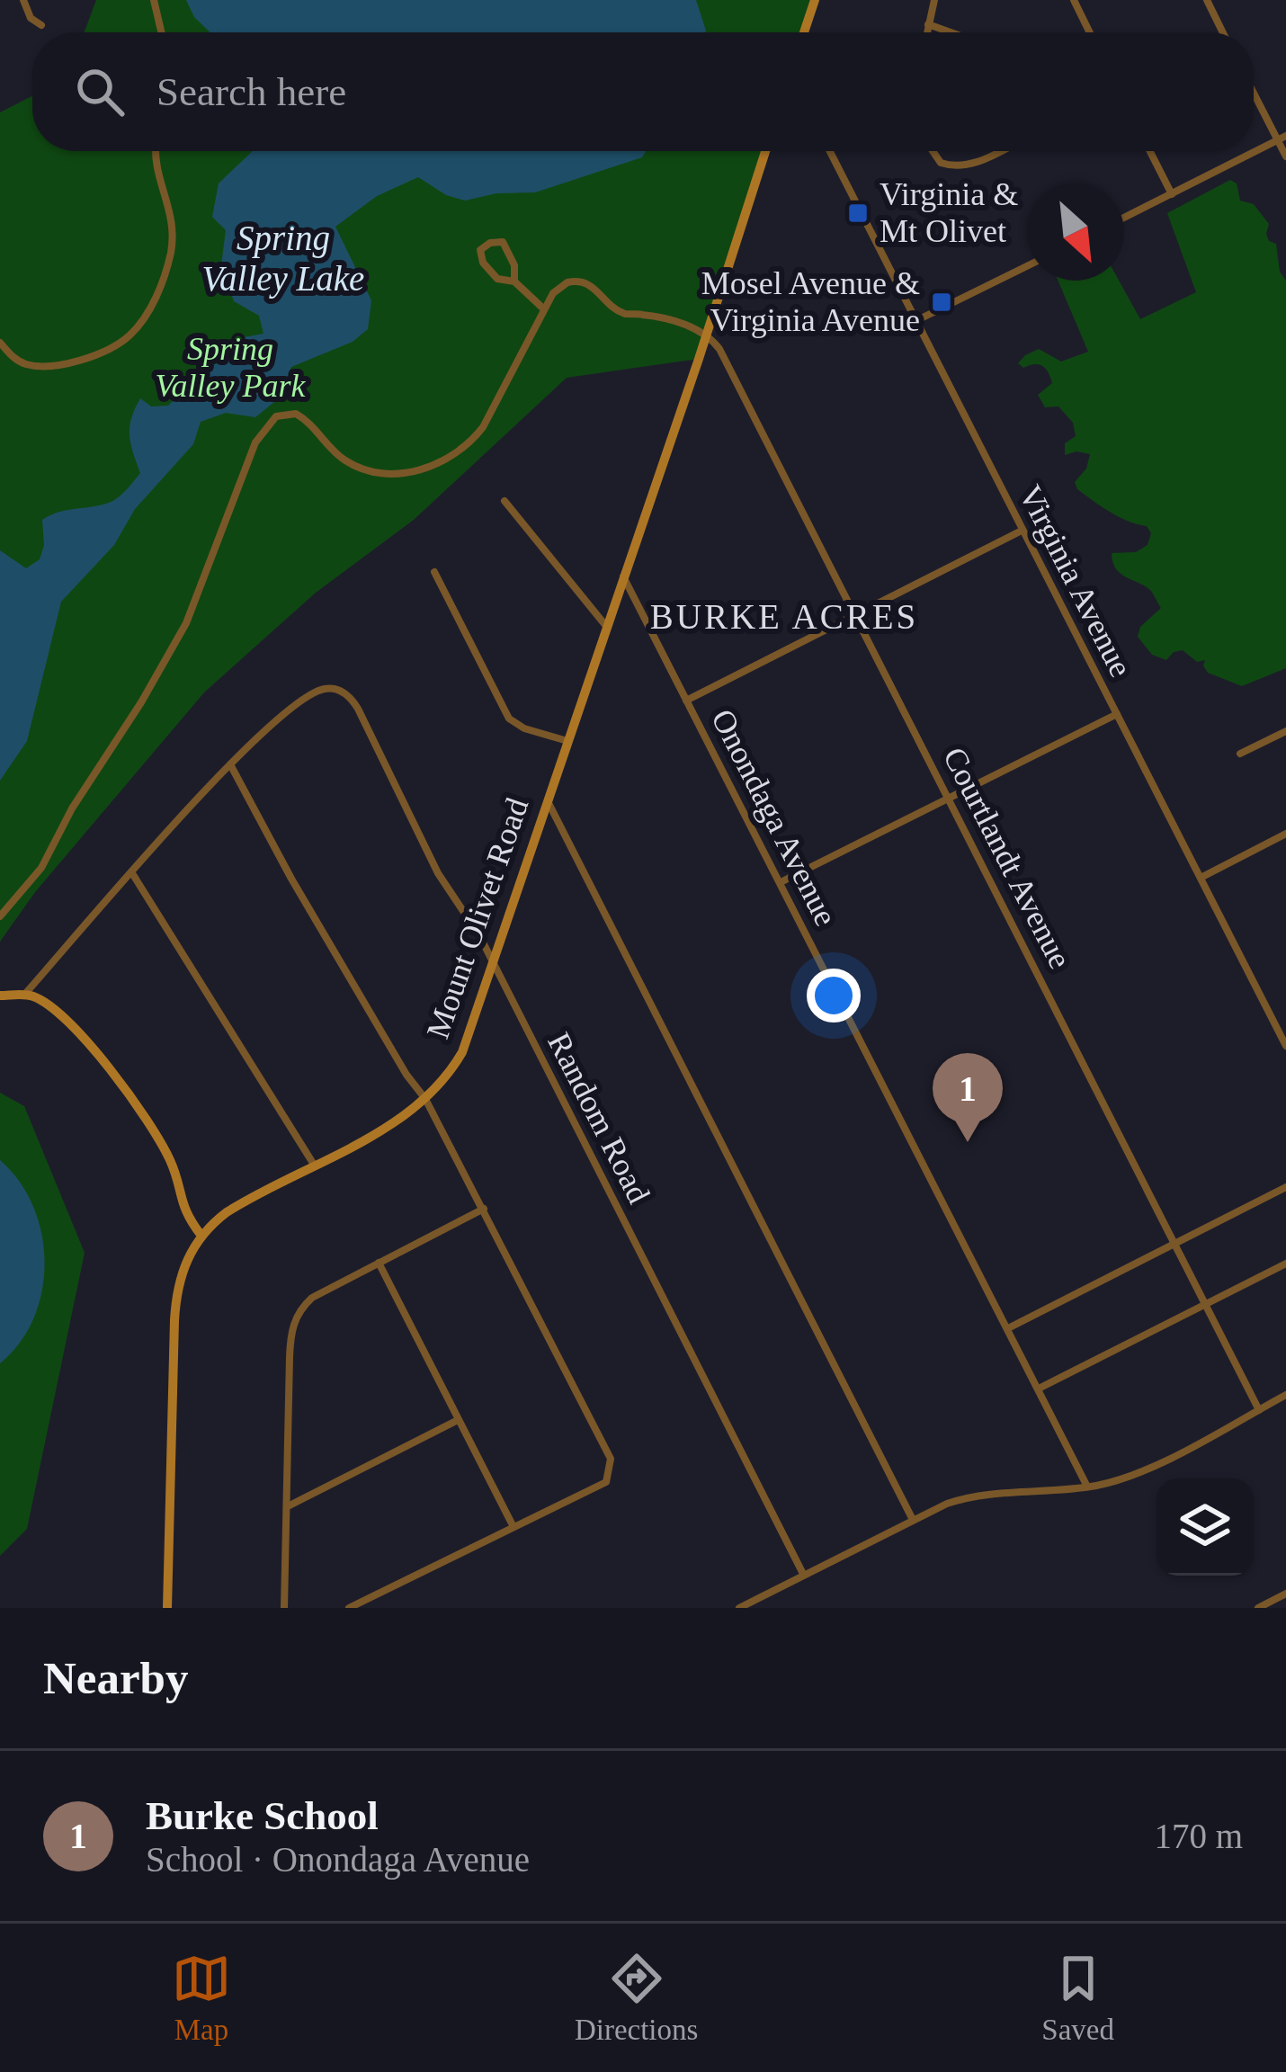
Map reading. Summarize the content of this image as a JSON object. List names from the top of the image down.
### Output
{
  "streets": {
    "street": [
      "Virginia Avenue",
      "Onondaga Avenue",
      "Courtlandt Avenue",
      "Mount Olivet Road",
      "Random Road"
    ]
  },
  "crossings": [
    ["Onondaga Avenue", "Mount Olivet Road"],
    ["Courtlandt Avenue", "Mount Olivet Road"],
    ["Mount Olivet Road", "Random Road"]
  ],
  "districts": ["BURKE ACRES"],
  "water": ["Spring Valley Lake"],
  "parks": ["Spring Valley Park"],
  "places": {
    "transit": ["Virginia & Mt Olivet", "Mosel Avenue & Virginia Avenue"]
  },
  "north": "bottom right",
  "page": {
    "search": "Search here",
    "pins": "1",
    "heading": "Nearby",
    "list": [
      {
        "mark": "1",
        "name": "Burke School",
        "note": "School · Onondaga Avenue",
        "value": "170 m"
      }
    ],
    "nav": ["Map", "Directions", "Saved"]
  }
}
